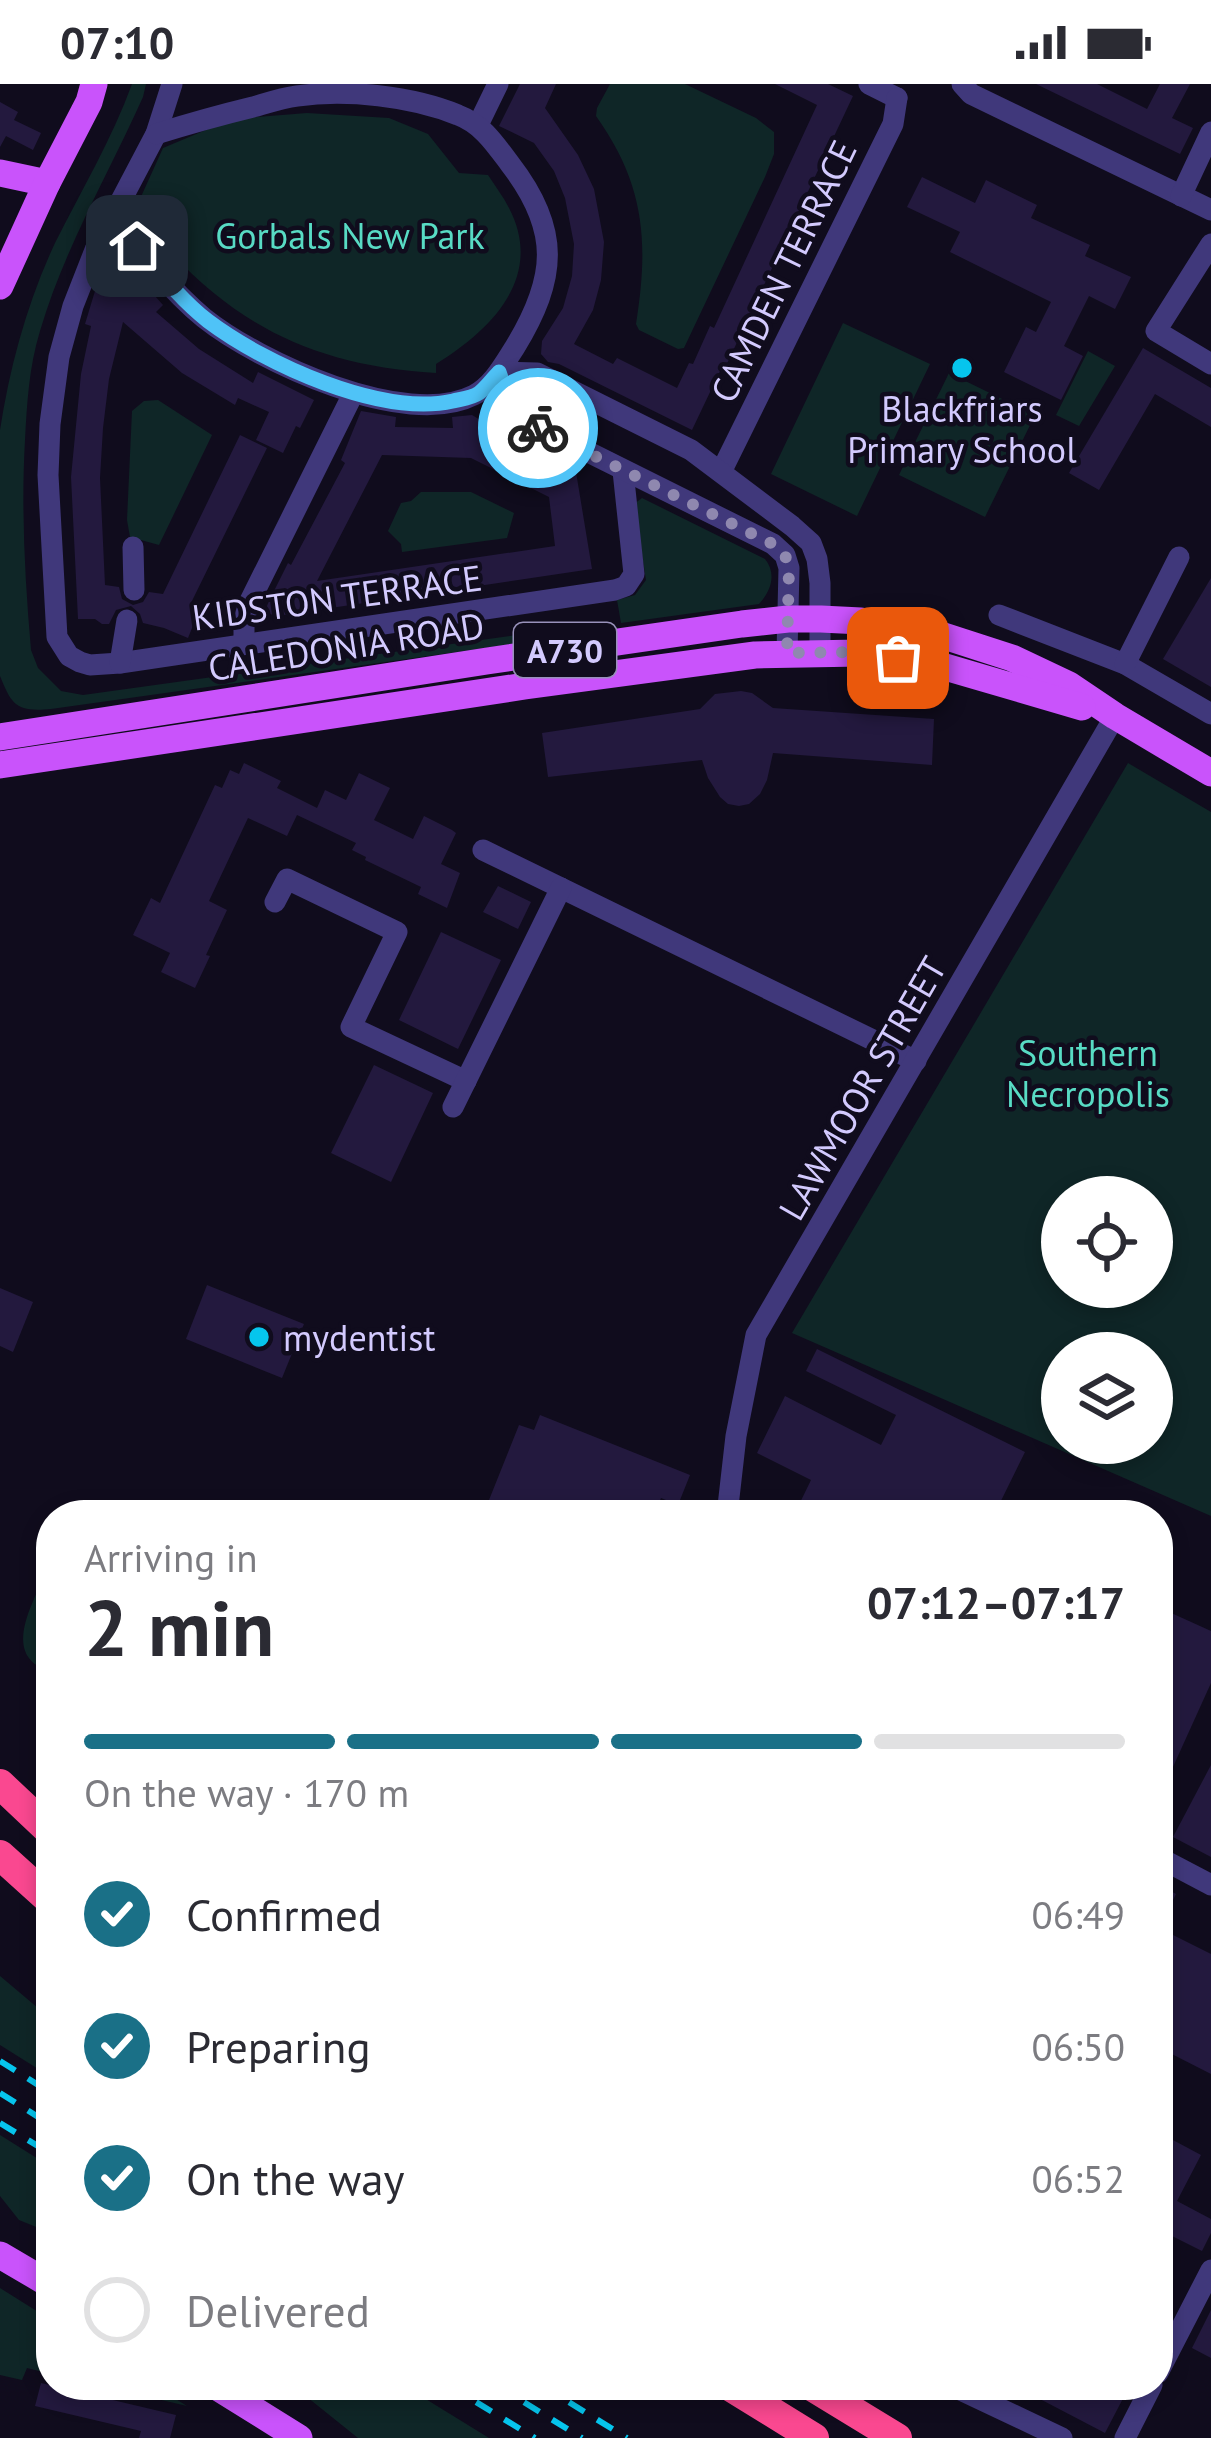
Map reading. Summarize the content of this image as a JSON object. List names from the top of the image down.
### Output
{
  "streets": {
    "main road": ["CALEDONIA ROAD", "A730"],
    "street": ["CAMDEN TERRACE", "KIDSTON TERRACE", "LAWMOOR STREET"]
  },
  "crossings": [
    ["CALEDONIA ROAD", "LAWMOOR STREET"]
  ],
  "parks": ["Gorbals New Park", "Southern Necropolis"],
  "places": ["Blackfriars Primary School", "mydentist"],
  "page": {
    "status": "07:10",
    "heading": ["2 min", "Arriving in", "07:12–07:17"],
    "bar": "On the way · 170 m",
    "list": [
      ["Confirmed", "06:49"],
      ["Preparing", "06:50"],
      ["On the way", "06:52"],
      "Delivered"
    ]
  }
}
